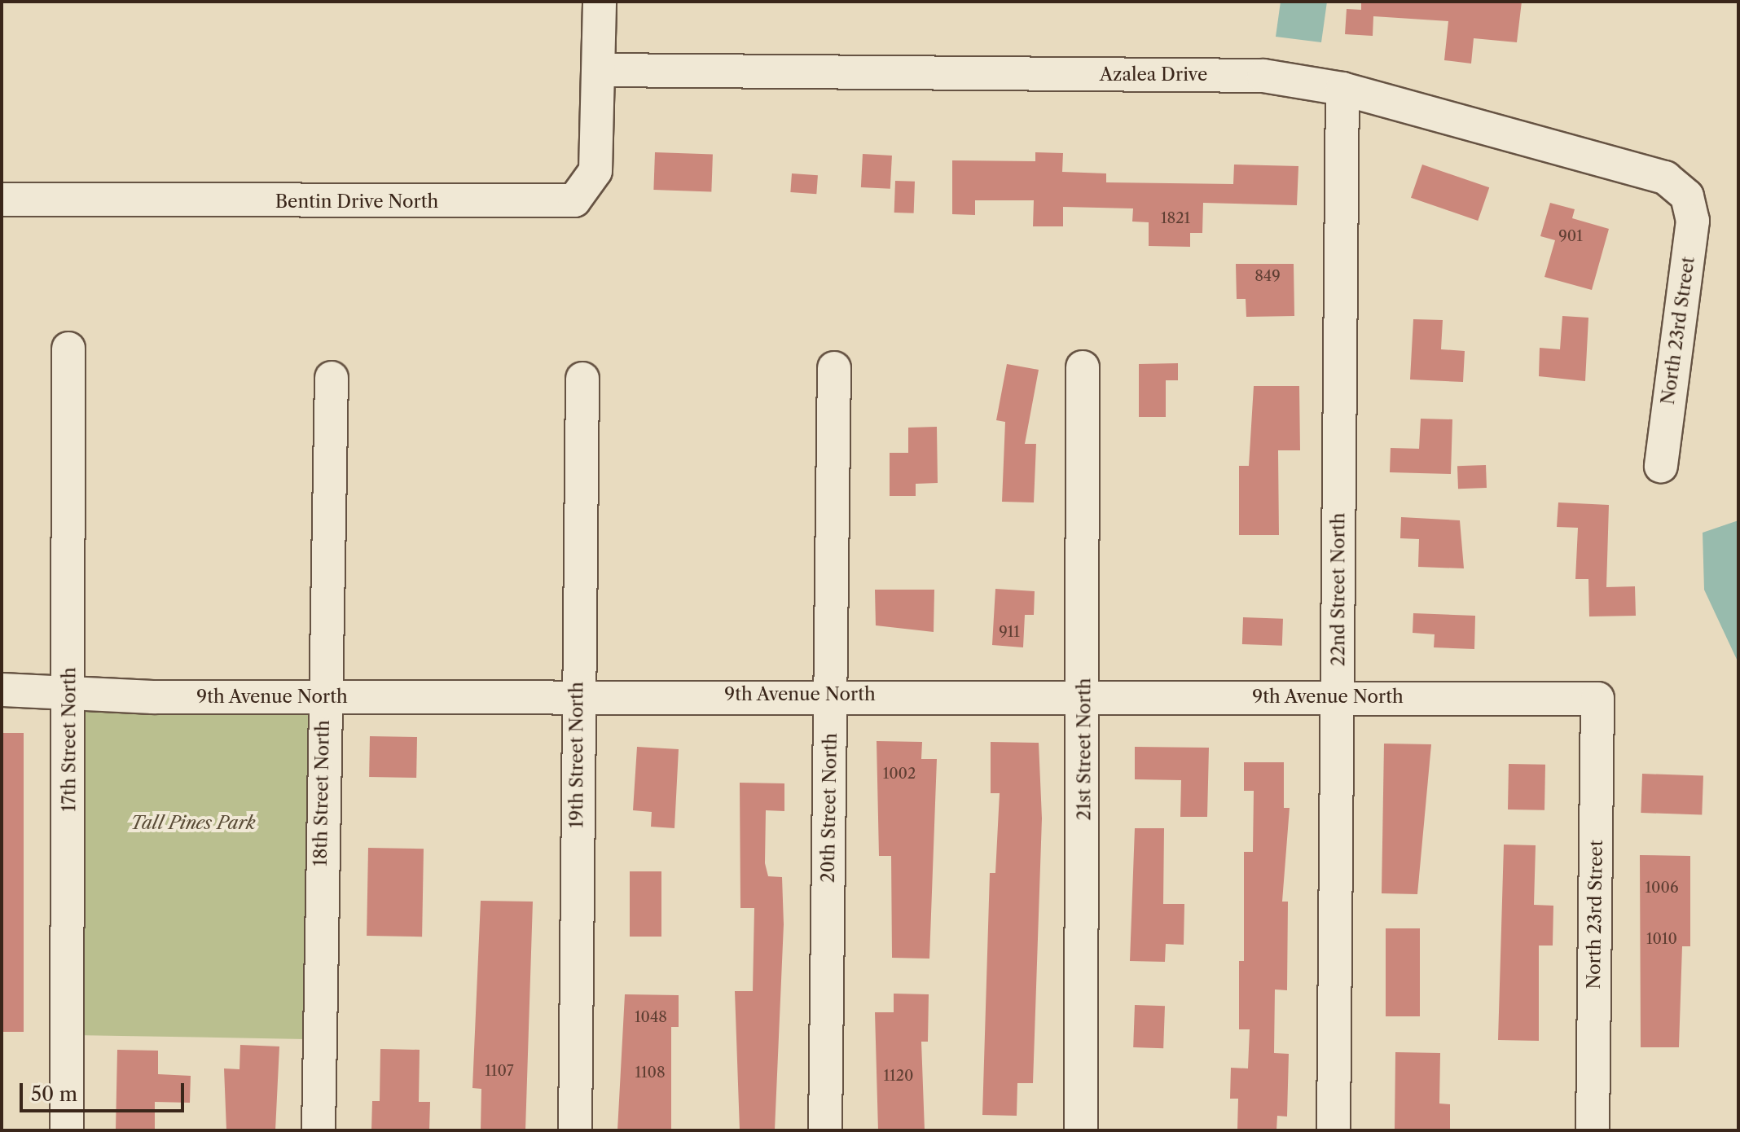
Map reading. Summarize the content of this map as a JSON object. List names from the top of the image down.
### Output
{
  "streets": {
    "street": [
      "Azalea Drive",
      "Bentin Drive North",
      "North 23rd Street",
      "22nd Street North",
      "9th Avenue North",
      "17th Street North",
      "21st Street North",
      "19th Street North",
      "18th Street North",
      "20th Street North"
    ]
  },
  "crossings": [
    ["Azalea Drive", "Bentin Drive North"],
    ["Azalea Drive", "North 23rd Street"],
    ["Azalea Drive", "22nd Street North"],
    ["North 23rd Street", "9th Avenue North"],
    ["22nd Street North", "9th Avenue North"],
    ["9th Avenue North", "17th Street North"],
    ["9th Avenue North", "21st Street North"],
    ["9th Avenue North", "19th Street North"],
    ["9th Avenue North", "18th Street North"],
    ["9th Avenue North", "20th Street North"]
  ],
  "parks": ["Tall Pines Park"],
  "house_numbers": [
    "1821",
    "901",
    "849",
    "911",
    "1002",
    "1006",
    "1010",
    "1048",
    "1107",
    "1108",
    "1120"
  ],
  "scale_bar": "50 m"
}
